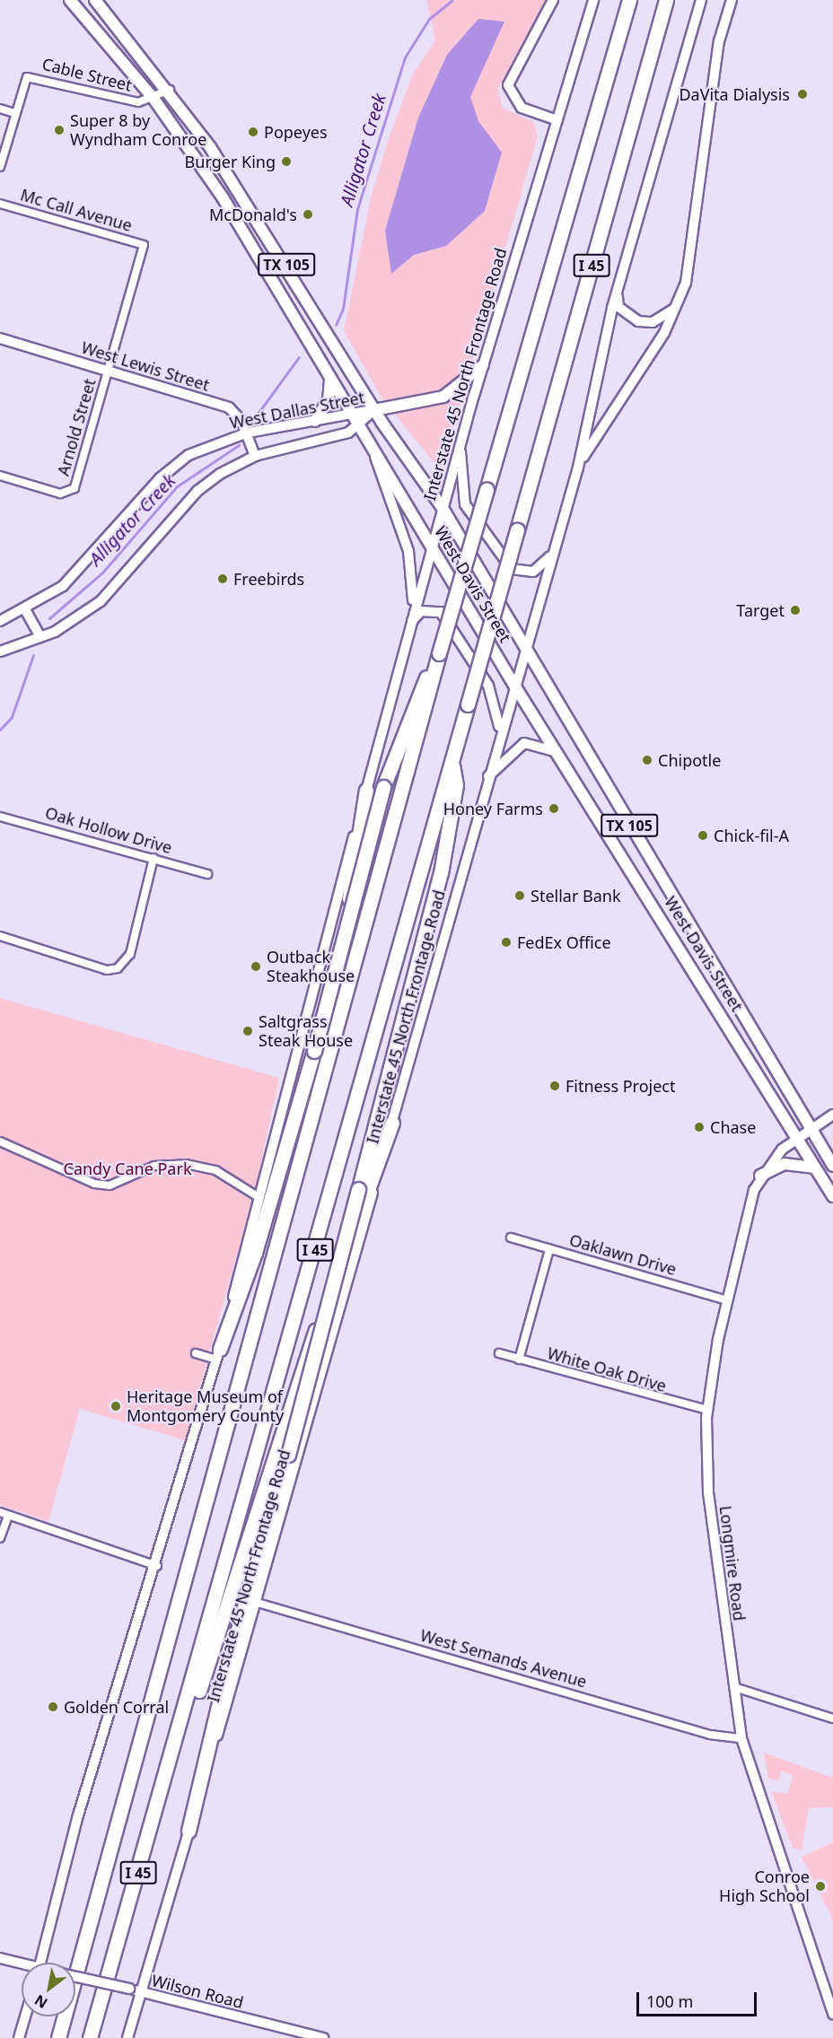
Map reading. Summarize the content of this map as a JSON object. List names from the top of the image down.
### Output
{
  "streets": {
    "highway": ["I 45"],
    "main road": [
      "TX 105",
      "West Lewis Street",
      "Interstate 45 North Frontage Road",
      "West Dallas Street",
      "West Davis Street",
      "Longmire Road",
      "Wilson Road"
    ],
    "street": [
      "Cable Street",
      "Mc Call Avenue",
      "Arnold Street",
      "Oak Hollow Drive",
      "Oaklawn Drive",
      "White Oak Drive",
      "West Semands Avenue"
    ]
  },
  "crossings": [
    ["Cable Street", "West Davis Street"],
    ["Mc Call Avenue", "Arnold Street"],
    ["West Lewis Street", "West Dallas Street"],
    ["West Lewis Street", "Arnold Street"],
    ["Interstate 45 North Frontage Road", "West Davis Street"],
    ["Interstate 45 North Frontage Road", "West Semands Avenue"],
    ["Interstate 45 North Frontage Road", "Wilson Road"],
    ["West Dallas Street", "West Davis Street"],
    ["West Davis Street", "Longmire Road"],
    ["Oaklawn Drive", "Longmire Road"],
    ["White Oak Drive", "Longmire Road"],
    ["Longmire Road", "West Semands Avenue"]
  ],
  "water": ["Alligator Creek"],
  "parks": ["Candy Cane Park"],
  "places": [
    "DaVita Dialysis",
    "Super 8 by Wyndham Conroe",
    "Popeyes",
    "Burger King",
    "McDonald's",
    "Freebirds",
    "Target",
    "Chipotle",
    "Honey Farms",
    "Chick-fil-A",
    "Stellar Bank",
    "FedEx Office",
    "Outback Steakhouse",
    "Saltgrass Steak House",
    "Fitness Project",
    "Chase",
    "Heritage Museum of Montgomery County",
    "Golden Corral",
    "Conroe High School"
  ],
  "scale_bar": "100 m",
  "north": "bottom left"
}
